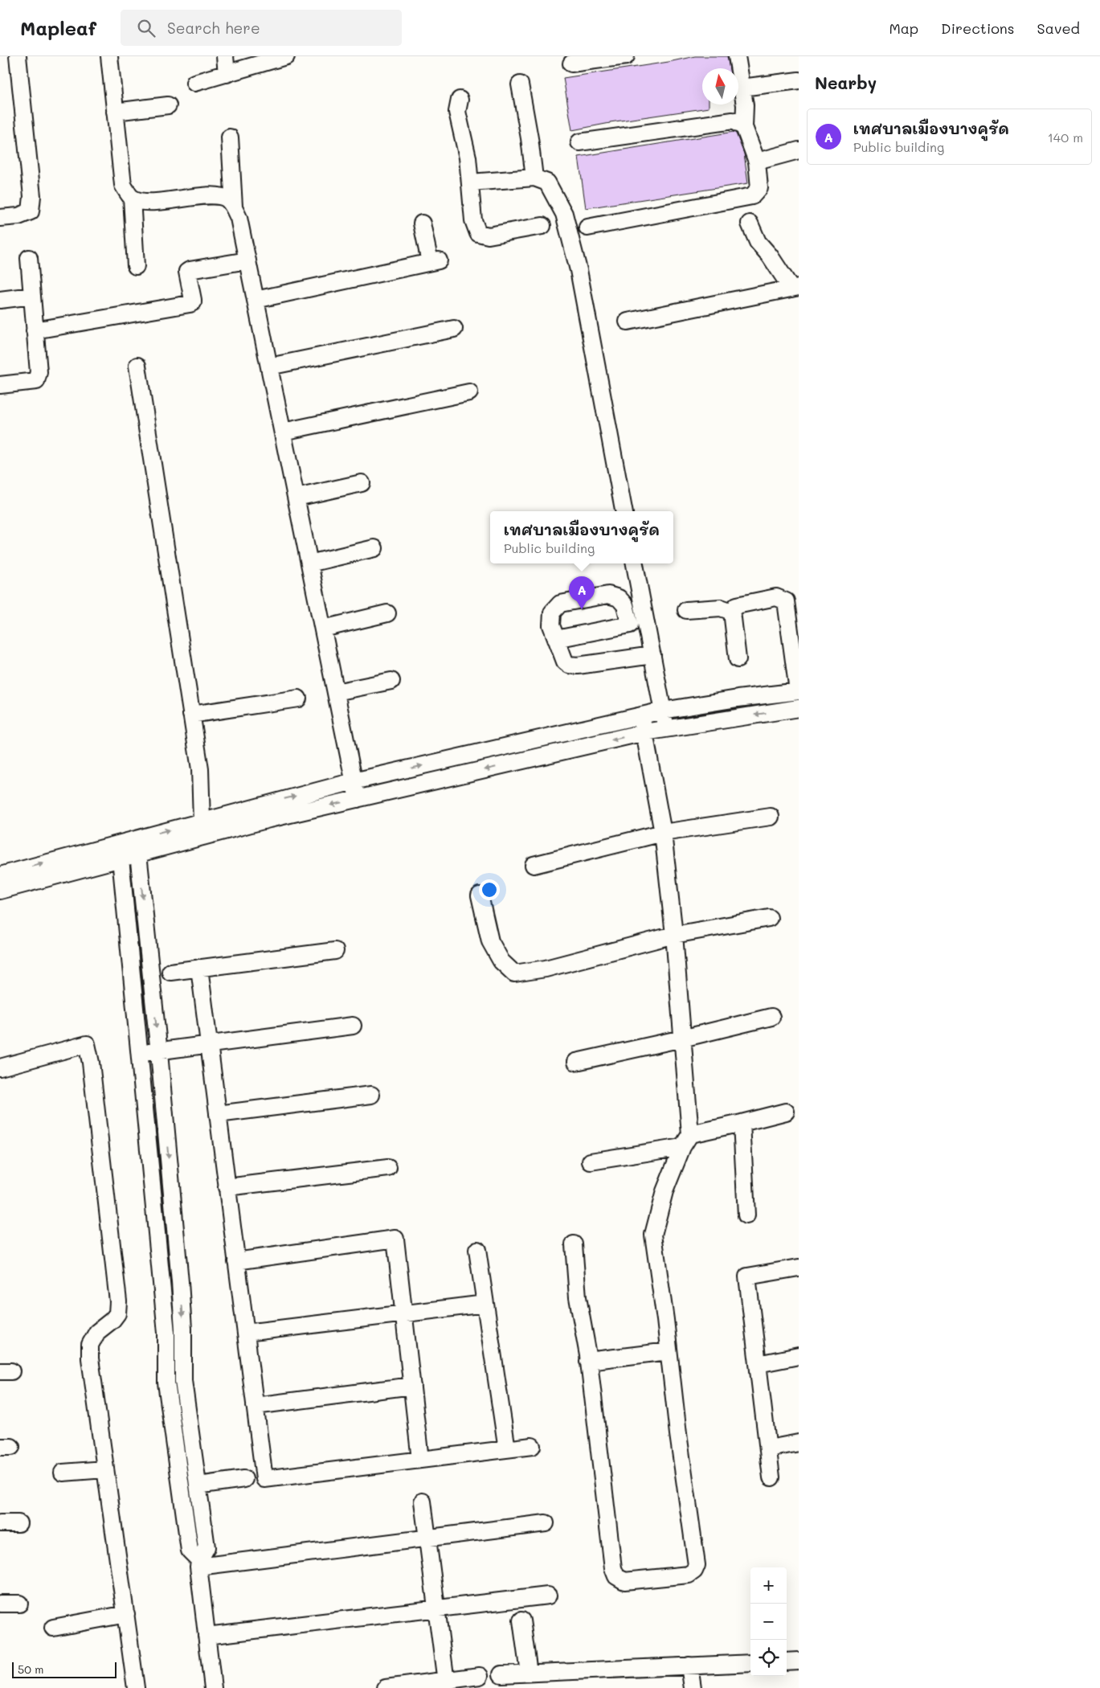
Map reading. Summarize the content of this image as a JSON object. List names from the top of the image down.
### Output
{
  "scale_bar": "50 m",
  "north": "top",
  "page": {
    "header": "Mapleaf",
    "search": "Search here",
    "nav": ["Map", "Directions", "Saved"],
    "heading": "Nearby",
    "list": [
      {
        "mark": "A",
        "name": "เทศบาลเมืองบางคูรัด",
        "note": "Public building",
        "value": "140 m"
      }
    ],
    "popup": ["เทศบาลเมืองบางคูรัด", "Public building"],
    "pins": "A",
    "map_buttons": ["+", "−"],
    "scale": "50 m"
  }
}
